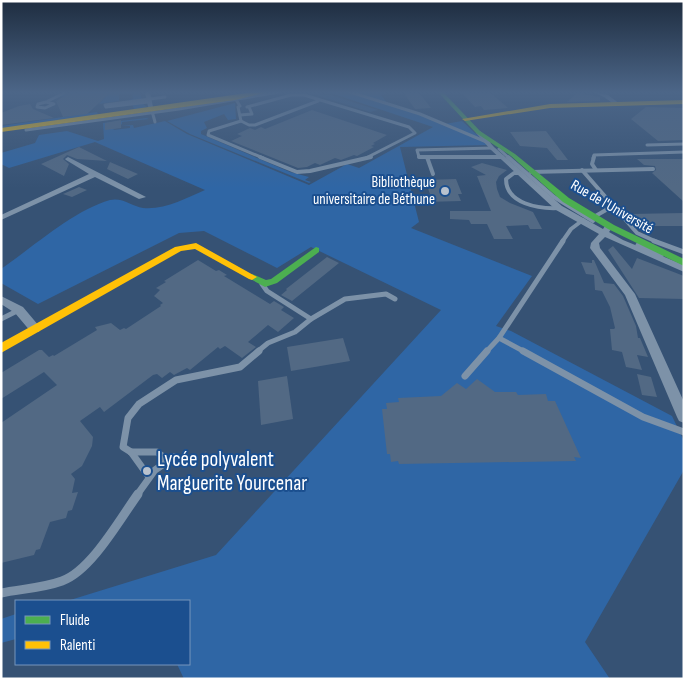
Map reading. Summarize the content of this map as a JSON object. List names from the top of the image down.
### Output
{
  "streets": {
    "street": ["Rue de l'Université"]
  },
  "places": ["Bibliothèque universitaire de Béthune", "Lycée polyvalent Marguerite Yourcenar"],
  "legend": ["Fluide", "Ralenti"]
}
